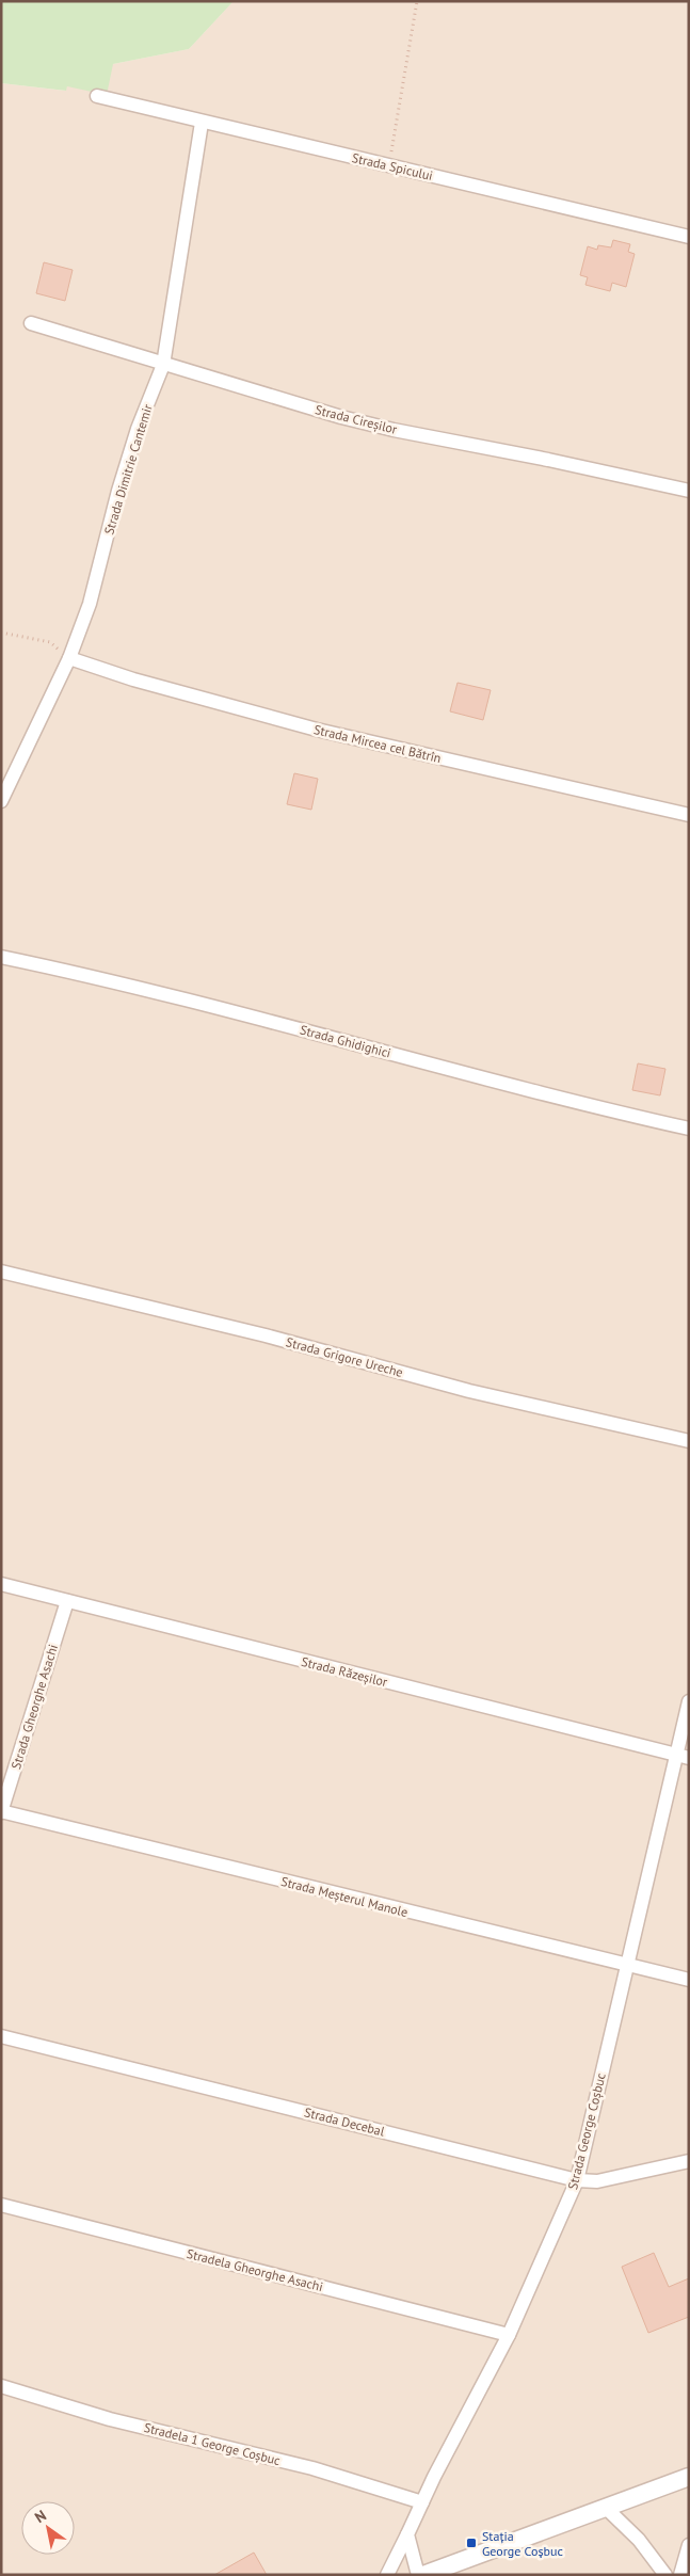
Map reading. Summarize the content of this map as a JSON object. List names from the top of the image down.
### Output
{
  "streets": {
    "street": [
      "Strada Spicului",
      "Strada Cireșilor",
      "Strada Dimitrie Cantemir",
      "Strada Mircea cel Bătrîn",
      "Strada Ghidighici",
      "Strada Grigore Ureche",
      "Strada Răzeșilor",
      "Strada Gheorghe Asachi",
      "Strada Meșterul Manole",
      "Strada Decebal",
      "Strada George Coșbuc",
      "Stradela Gheorghe Asachi",
      "Stradela 1 George Coșbuc"
    ]
  },
  "crossings": [
    ["Strada Spicului", "Strada Dimitrie Cantemir"],
    ["Strada Cireșilor", "Strada Dimitrie Cantemir"],
    ["Strada Dimitrie Cantemir", "Strada Mircea cel Bătrîn"],
    ["Strada Răzeșilor", "Strada Gheorghe Asachi"],
    ["Strada Răzeșilor", "Strada George Coșbuc"],
    ["Strada Gheorghe Asachi", "Strada Meșterul Manole"],
    ["Strada Meșterul Manole", "Strada George Coșbuc"],
    ["Strada Decebal", "Strada George Coșbuc"],
    ["Strada George Coșbuc", "Stradela Gheorghe Asachi"],
    ["Strada George Coșbuc", "Stradela 1 George Coșbuc"]
  ],
  "places": {
    "transit": ["Stația George Coşbuc"]
  },
  "north": "top left"
}
